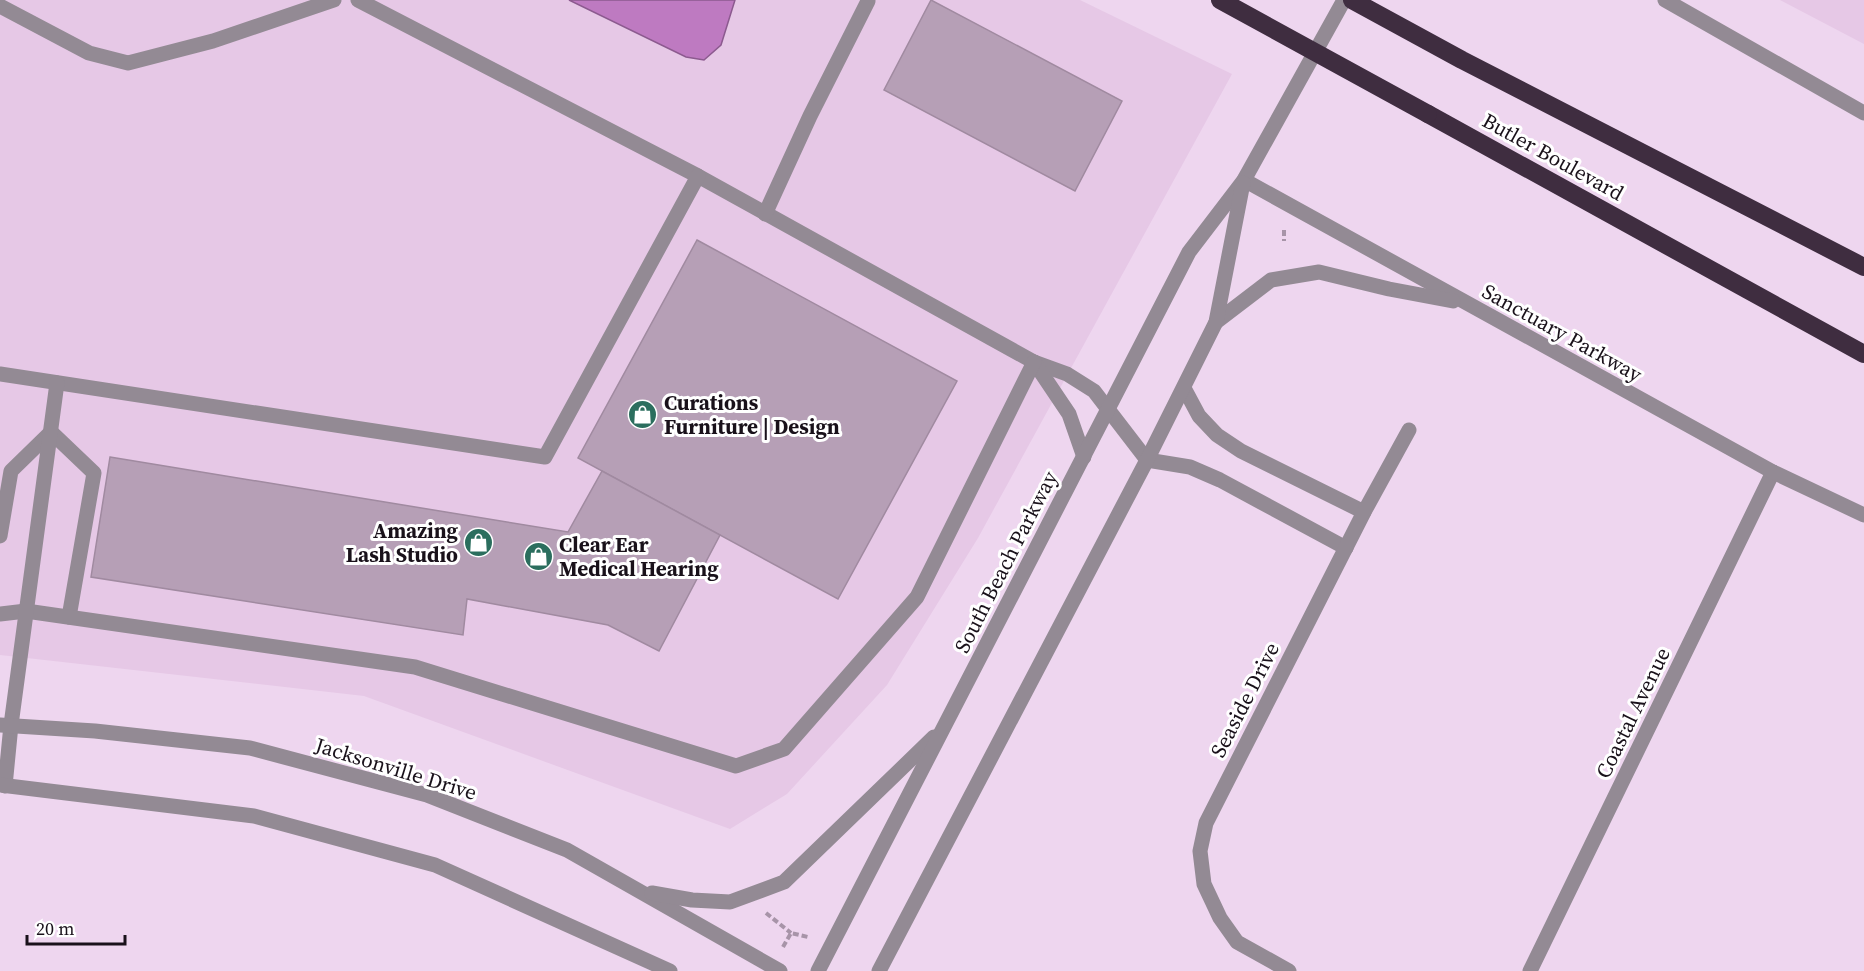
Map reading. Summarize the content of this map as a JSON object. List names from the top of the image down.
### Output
{
  "streets": {
    "highway": ["Butler Boulevard"],
    "street": [
      "Sanctuary Parkway",
      "South Beach Parkway",
      "Seaside Drive",
      "Coastal Avenue",
      "Jacksonville Drive"
    ]
  },
  "crossings": [
    ["Sanctuary Parkway", "South Beach Parkway"],
    ["Sanctuary Parkway", "Coastal Avenue"]
  ],
  "places": {
    "shop": ["Curations Furniture | Design", "Amazing Lash Studio", "Clear Ear Medical Hearing"]
  },
  "scale_bar": "20 m"
}
